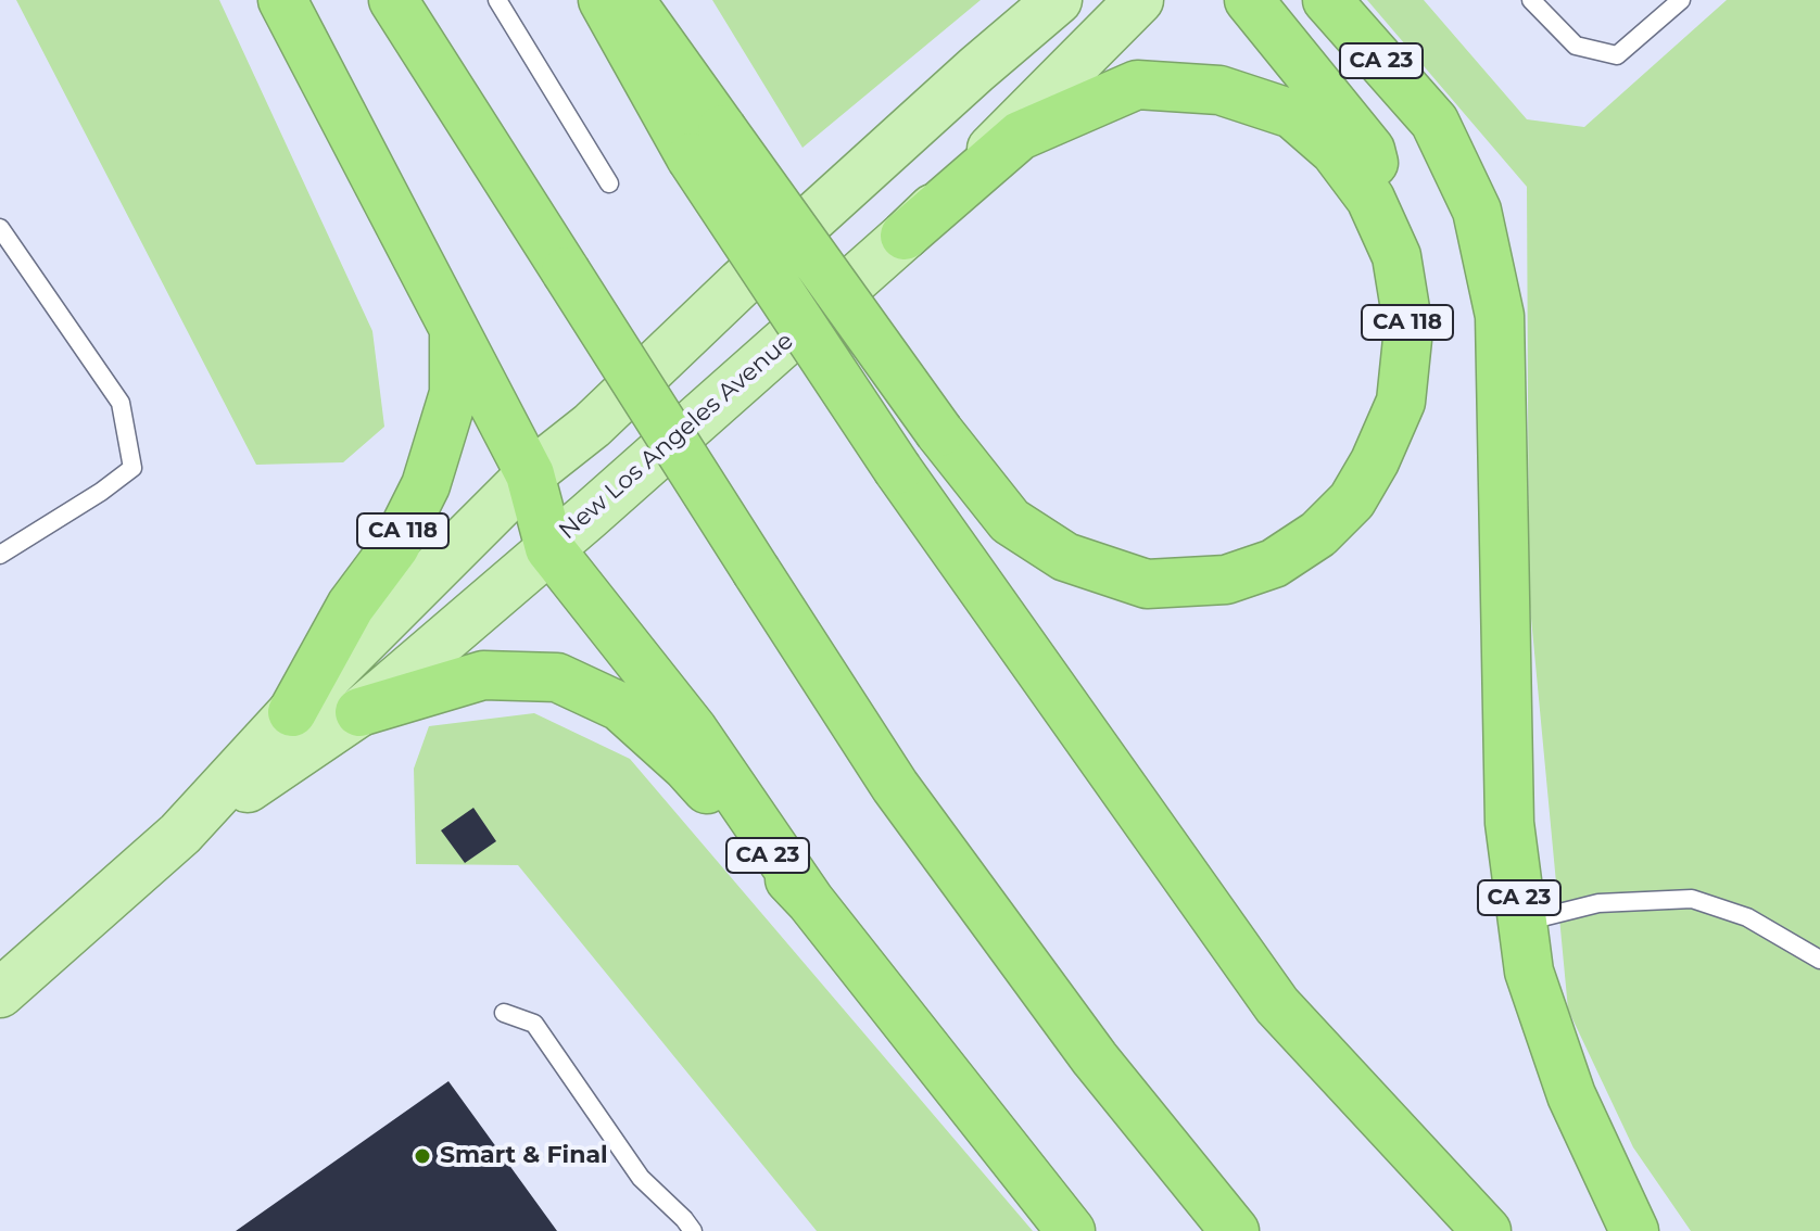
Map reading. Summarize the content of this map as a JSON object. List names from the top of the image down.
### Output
{
  "streets": {
    "highway": ["CA 23", "CA 118"],
    "main road": ["New Los Angeles Avenue"]
  },
  "crossings": [
    ["CA 23", "New Los Angeles Avenue"],
    ["CA 118", "New Los Angeles Avenue"]
  ],
  "places": ["Smart & Final"]
}
